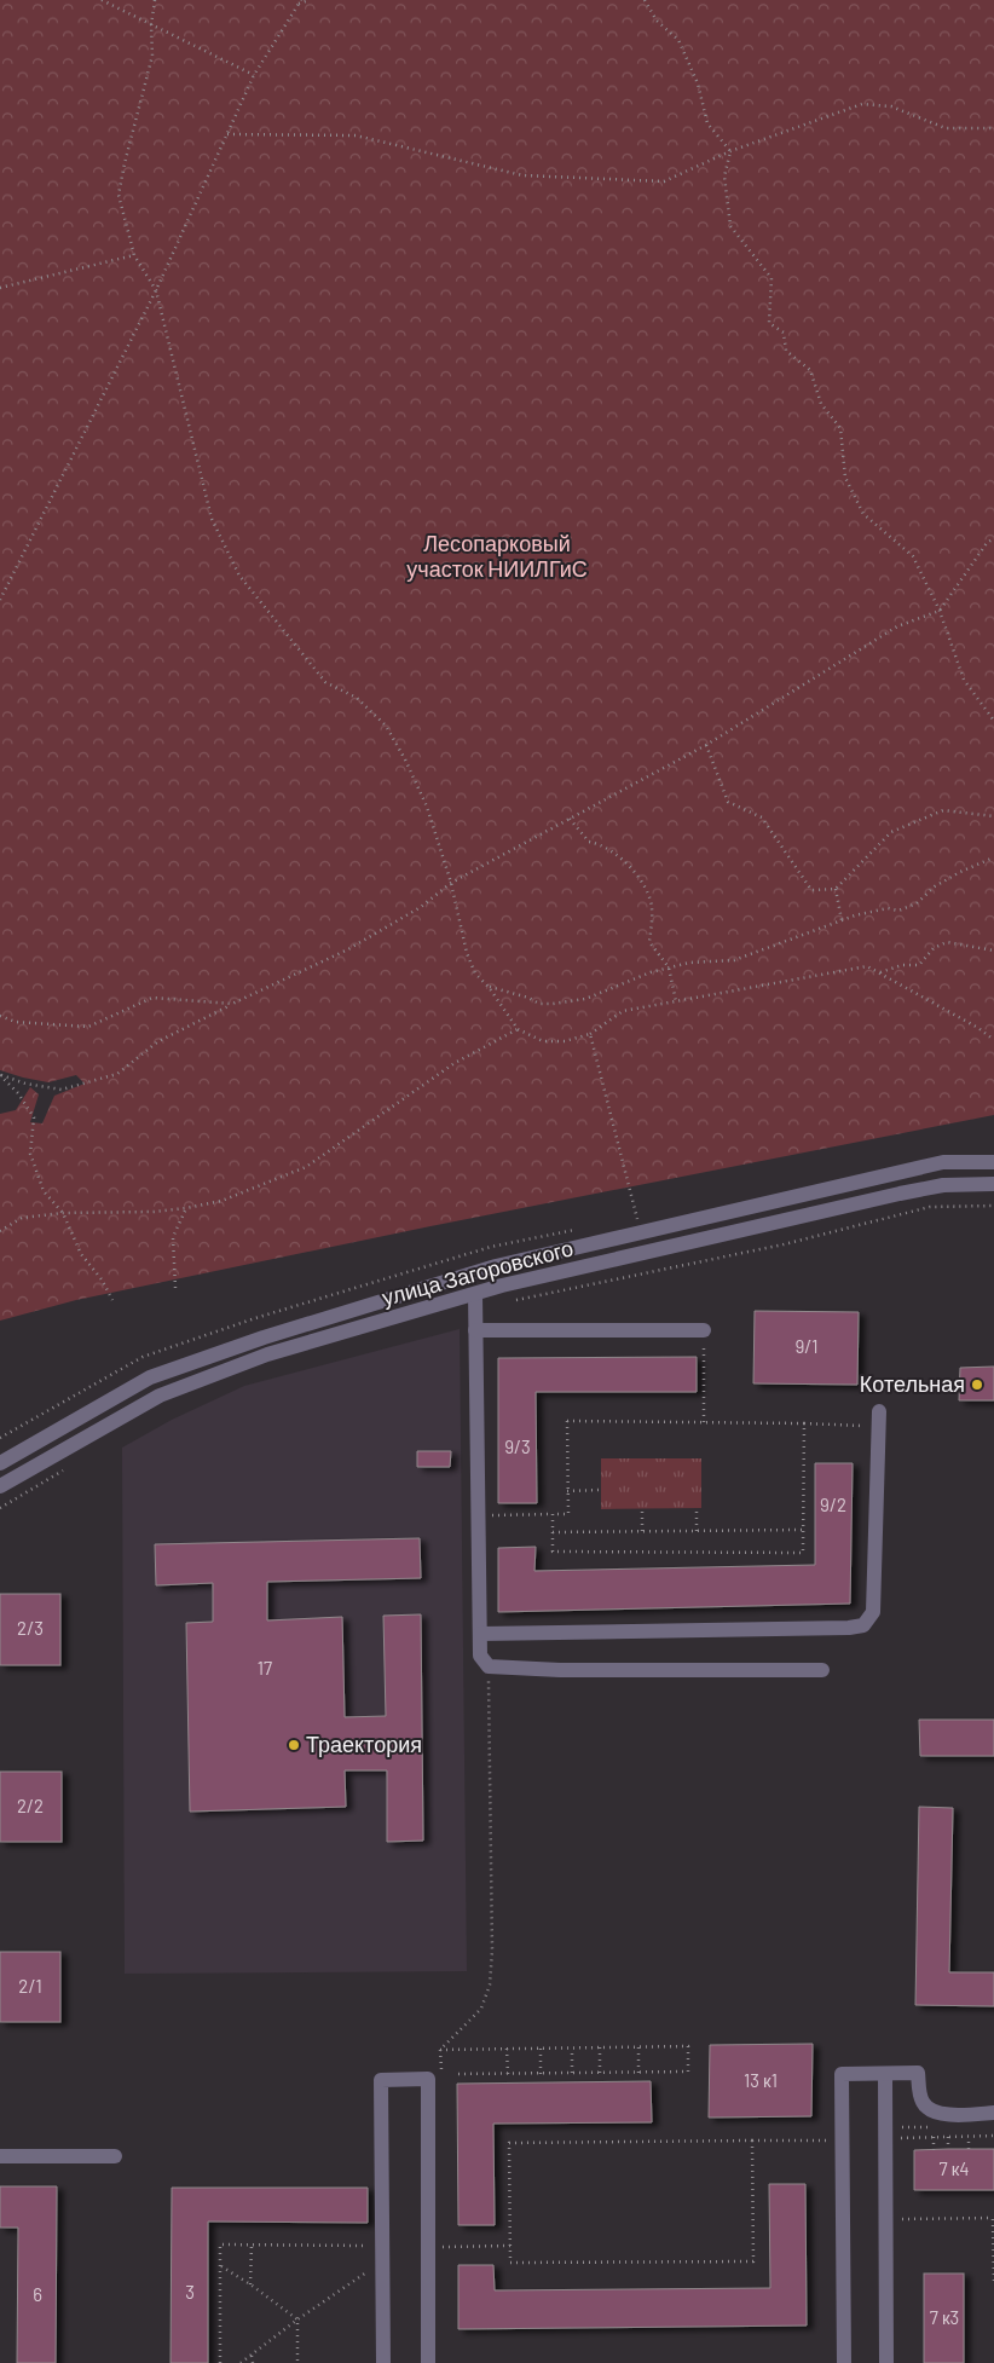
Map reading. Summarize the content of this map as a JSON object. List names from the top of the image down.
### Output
{
  "streets": {
    "street": ["улица Загоровского"]
  },
  "parks": ["Лесопарковый участок НИИЛГиС"],
  "places": ["Котельная", "Траектория"],
  "house_numbers": [
    "9/1",
    "9/3",
    "9/2",
    "2/3",
    "17",
    "2/2",
    "2/1",
    "13 к1",
    "7 к4",
    "3",
    "6",
    "7 к3"
  ]
}
